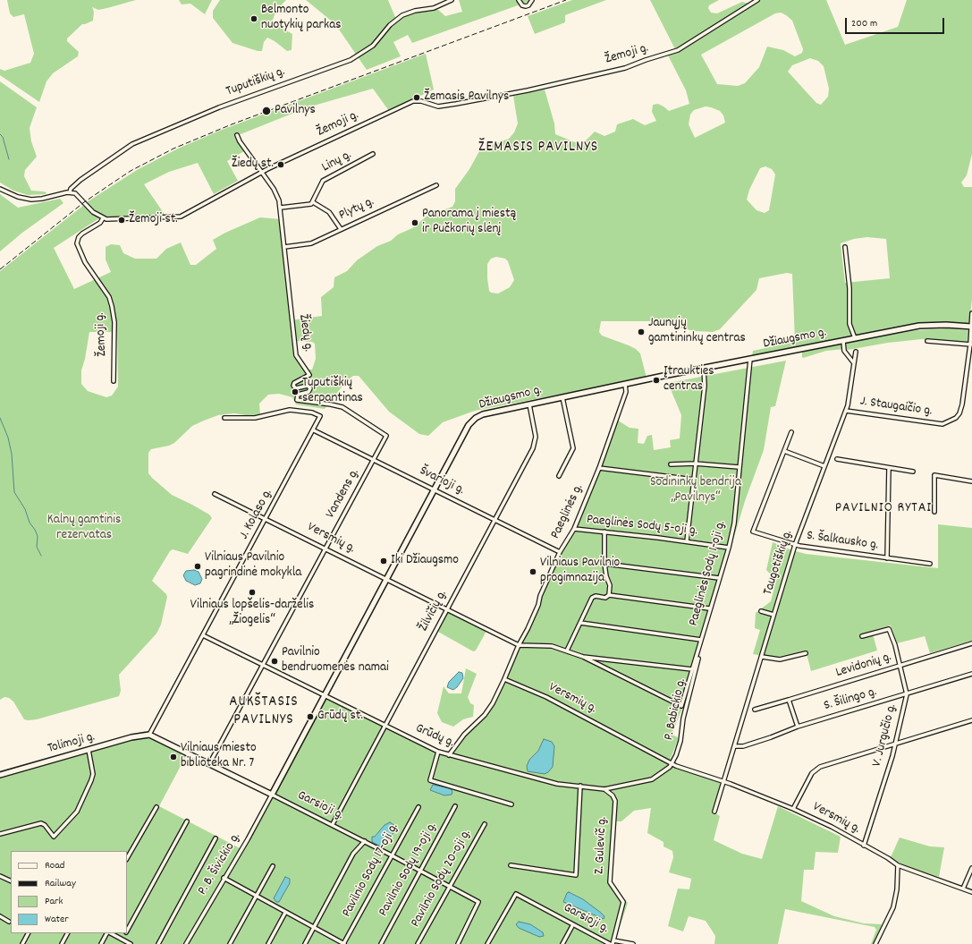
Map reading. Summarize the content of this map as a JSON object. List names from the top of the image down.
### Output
{
  "streets": {
    "street": [
      "Žemoji g.",
      "Tuputiškių g.",
      "Linų g.",
      "Plytų g.",
      "Žiedų g.",
      "Džiaugsmo g.",
      "J. Staugaičio g.",
      "Švarioji g.",
      "Vandens g.",
      "Paeglinės g.",
      "J. Kolaso g.",
      "Paeglinės Sodų 5-oji g.",
      "Versmių g.",
      "S. Šalkausko g.",
      "Taugotiškių g.",
      "Paeglinės Sodų 1-oji g.",
      "Žilvičių g.",
      "Levidonių g.",
      "S. Šilingo g.",
      "P. Babickio g.",
      "V. Jurgučio g.",
      "Grūdų g.",
      "Tolimoji g.",
      "Garsioji g.",
      "Z. Gulevič g.",
      "P. B. Šivickio g.",
      "Pavilnio Sodų 19-oji g.",
      "Pavilnio Sodų 17-oji g.",
      "Pavilnio Sodų 20-oji g."
    ]
  },
  "crossings": [
    ["Žemoji g.", "Žiedų g."],
    ["Plytų g.", "Žiedų g."],
    ["Žiedų g.", "Vandens g."],
    ["Džiaugsmo g.", "Švarioji g."],
    ["Džiaugsmo g.", "Paeglinės g."],
    ["Džiaugsmo g.", "Versmių g."],
    ["Džiaugsmo g.", "Paeglinės Sodų 1-oji g."],
    ["Džiaugsmo g.", "Žilvičių g."],
    ["Džiaugsmo g.", "Grūdų g."],
    ["Džiaugsmo g.", "Garsioji g."],
    ["Džiaugsmo g.", "P. B. Šivickio g."],
    ["J. Staugaičio g.", "Taugotiškių g."],
    ["Švarioji g.", "Vandens g."],
    ["Švarioji g.", "Paeglinės g."],
    ["Švarioji g.", "J. Kolaso g."],
    ["Švarioji g.", "Žilvičių g."],
    ["Vandens g.", "Versmių g."],
    ["Vandens g.", "Grūdų g."],
    ["Vandens g.", "Garsioji g."],
    ["Paeglinės g.", "Paeglinės Sodų 5-oji g."],
    ["Paeglinės g.", "Versmių g."],
    ["J. Kolaso g.", "Versmių g."],
    ["J. Kolaso g.", "Grūdų g."],
    ["J. Kolaso g.", "Tolimoji g."],
    ["J. Kolaso g.", "Garsioji g."],
    ["Paeglinės Sodų 5-oji g.", "Paeglinės Sodų 1-oji g."],
    ["Versmių g.", "Taugotiškių g."],
    ["Versmių g.", "Žilvičių g."],
    ["Versmių g.", "P. Babickio g."],
    ["Versmių g.", "V. Jurgučio g."],
    ["Versmių g.", "Grūdų g."],
    ["S. Šalkausko g.", "Taugotiškių g."],
    ["Taugotiškių g.", "S. Šilingo g."],
    ["Žilvičių g.", "Grūdų g."],
    ["Žilvičių g.", "Garsioji g."],
    ["Levidonių g.", "V. Jurgučio g."],
    ["S. Šilingo g.", "V. Jurgučio g."],
    ["P. Babickio g.", "Grūdų g."],
    ["Grūdų g.", "Z. Gulevič g."],
    ["Tolimoji g.", "Garsioji g."],
    ["Garsioji g.", "Z. Gulevič g."],
    ["Garsioji g.", "P. B. Šivickio g."],
    ["Garsioji g.", "Pavilnio Sodų 19-oji g."],
    ["Garsioji g.", "Pavilnio Sodų 17-oji g."],
    ["Garsioji g.", "Pavilnio Sodų 20-oji g."]
  ],
  "districts": ["ŽEMASIS PAVILNYS", "PAVILNIO RYTAI", "AUKŠTASIS PAVILNYS"],
  "parks": ["Sodininkų bendrija „Pavilnys“", "Kalnų gamtinis rezervatas"],
  "places": [
    "Belmonto nuotykių parkas",
    "Žemasis Pavilnys",
    "Pavilnys",
    "Žiedų st.",
    "Žemoji st.",
    "Panorama į miestą ir Pučkorių slėnį",
    "Jaunųjų gamtininkų centras",
    "Įtraukties centras",
    "Tuputiškių serpantinas",
    "Iki Džiaugsmo",
    "Vilniaus Pavilnio pagrindinė mokykla",
    "Vilniaus Pavilnio progimnazija",
    "Vilniaus lopšelis-darželis „Žiogelis“",
    "Pavilnio bendruomenės namai",
    "Grūdų st.",
    "Vilniaus miesto biblioteka Nr. 7"
  ],
  "legend": [
    "Road",
    "Railway",
    "Park",
    "Water"
  ],
  "scale_bar": "200 m"
}
